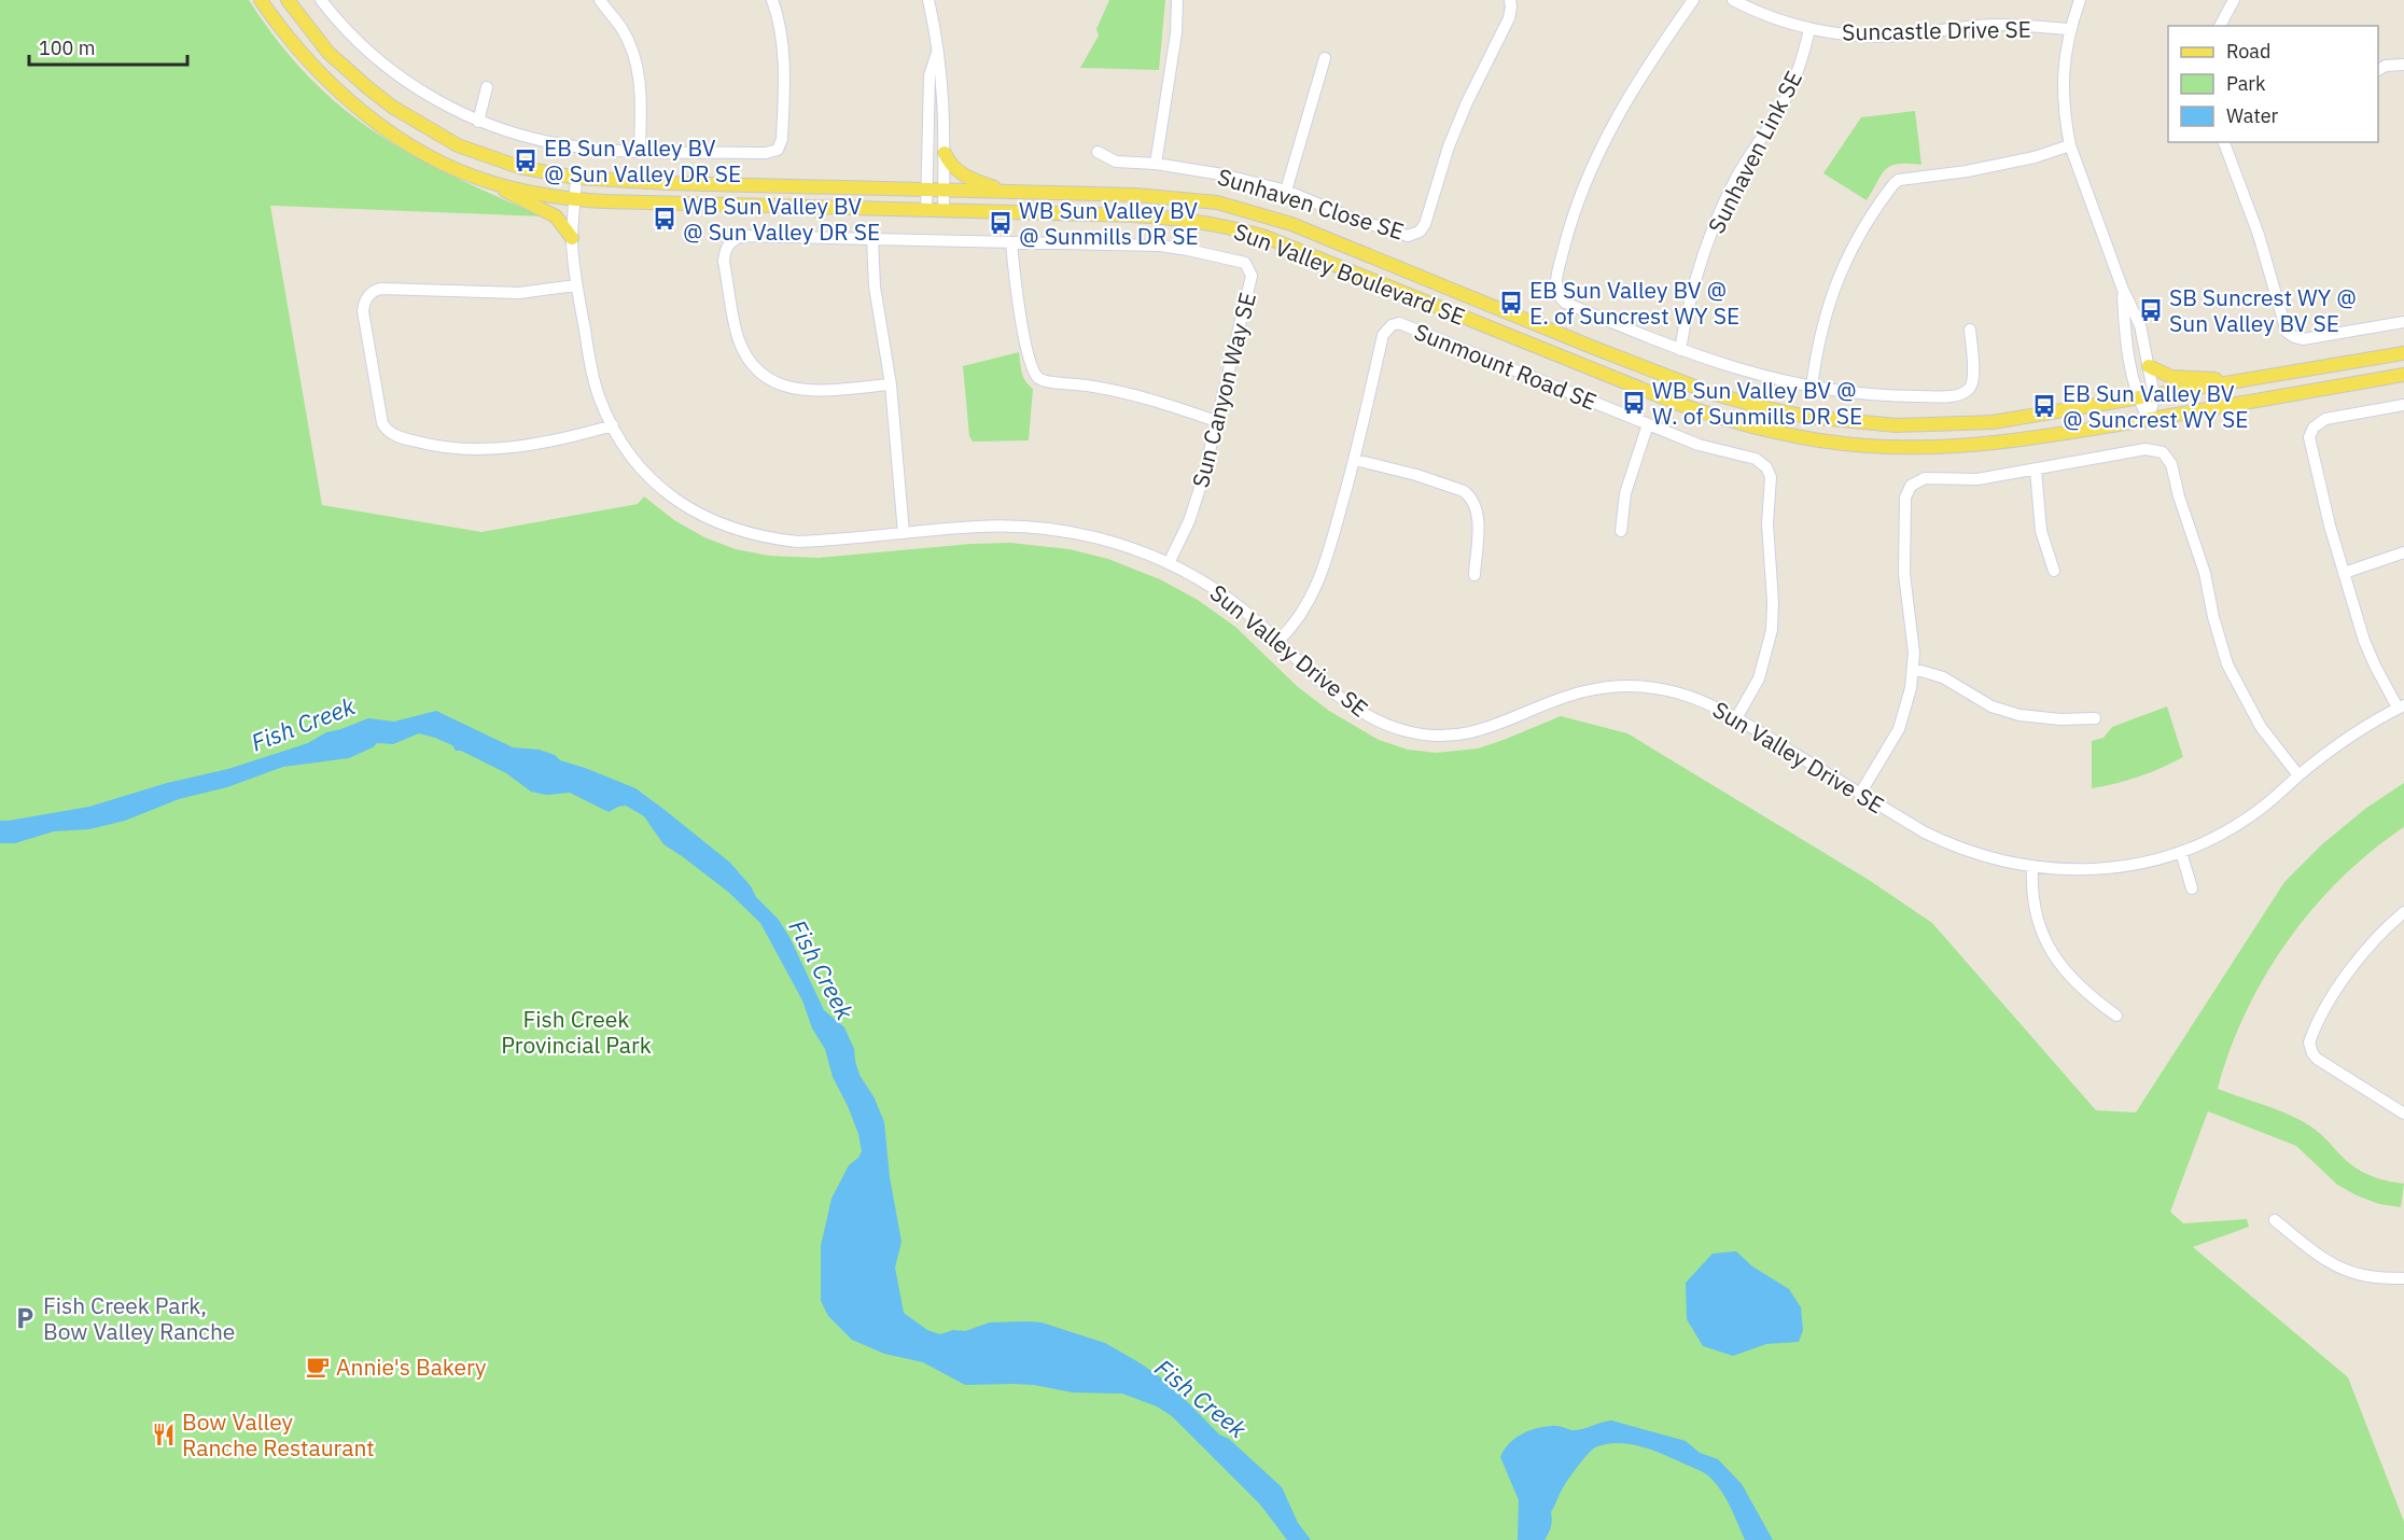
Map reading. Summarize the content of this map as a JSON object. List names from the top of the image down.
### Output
{
  "streets": {
    "main road": ["Sun Valley Boulevard SE"],
    "street": [
      "Suncastle Drive SE",
      "Sunhaven Link SE",
      "Sunhaven Close SE",
      "Sunmount Road SE",
      "Sun Canyon Way SE",
      "Sun Valley Drive SE"
    ]
  },
  "crossings": [
    ["Suncastle Drive SE", "Sunhaven Link SE"],
    ["Sun Valley Boulevard SE", "Sun Valley Drive SE"],
    ["Sunmount Road SE", "Sun Valley Drive SE"],
    ["Sun Canyon Way SE", "Sun Valley Drive SE"]
  ],
  "water": ["Fish Creek"],
  "parks": ["Fish Creek Provincial Park"],
  "places": {
    "bus stop": [
      "EB Sun Valley BV @ Sun Valley DR SE",
      "WB Sun Valley BV @ Sun Valley DR SE",
      "WB Sun Valley BV @ Sunmills DR SE",
      "EB Sun Valley BV @ E. of Suncrest WY SE",
      "SB Suncrest WY @ Sun Valley BV SE",
      "WB Sun Valley BV @ W. of Sunmills DR SE",
      "EB Sun Valley BV @ Suncrest WY SE"
    ],
    "parking": ["Fish Creek Park, Bow Valley Ranche"],
    "cafe": ["Annie's Bakery"],
    "restaurant": ["Bow Valley Ranche Restaurant"]
  },
  "legend": ["Road", "Park", "Water"],
  "scale_bar": "100 m"
}
